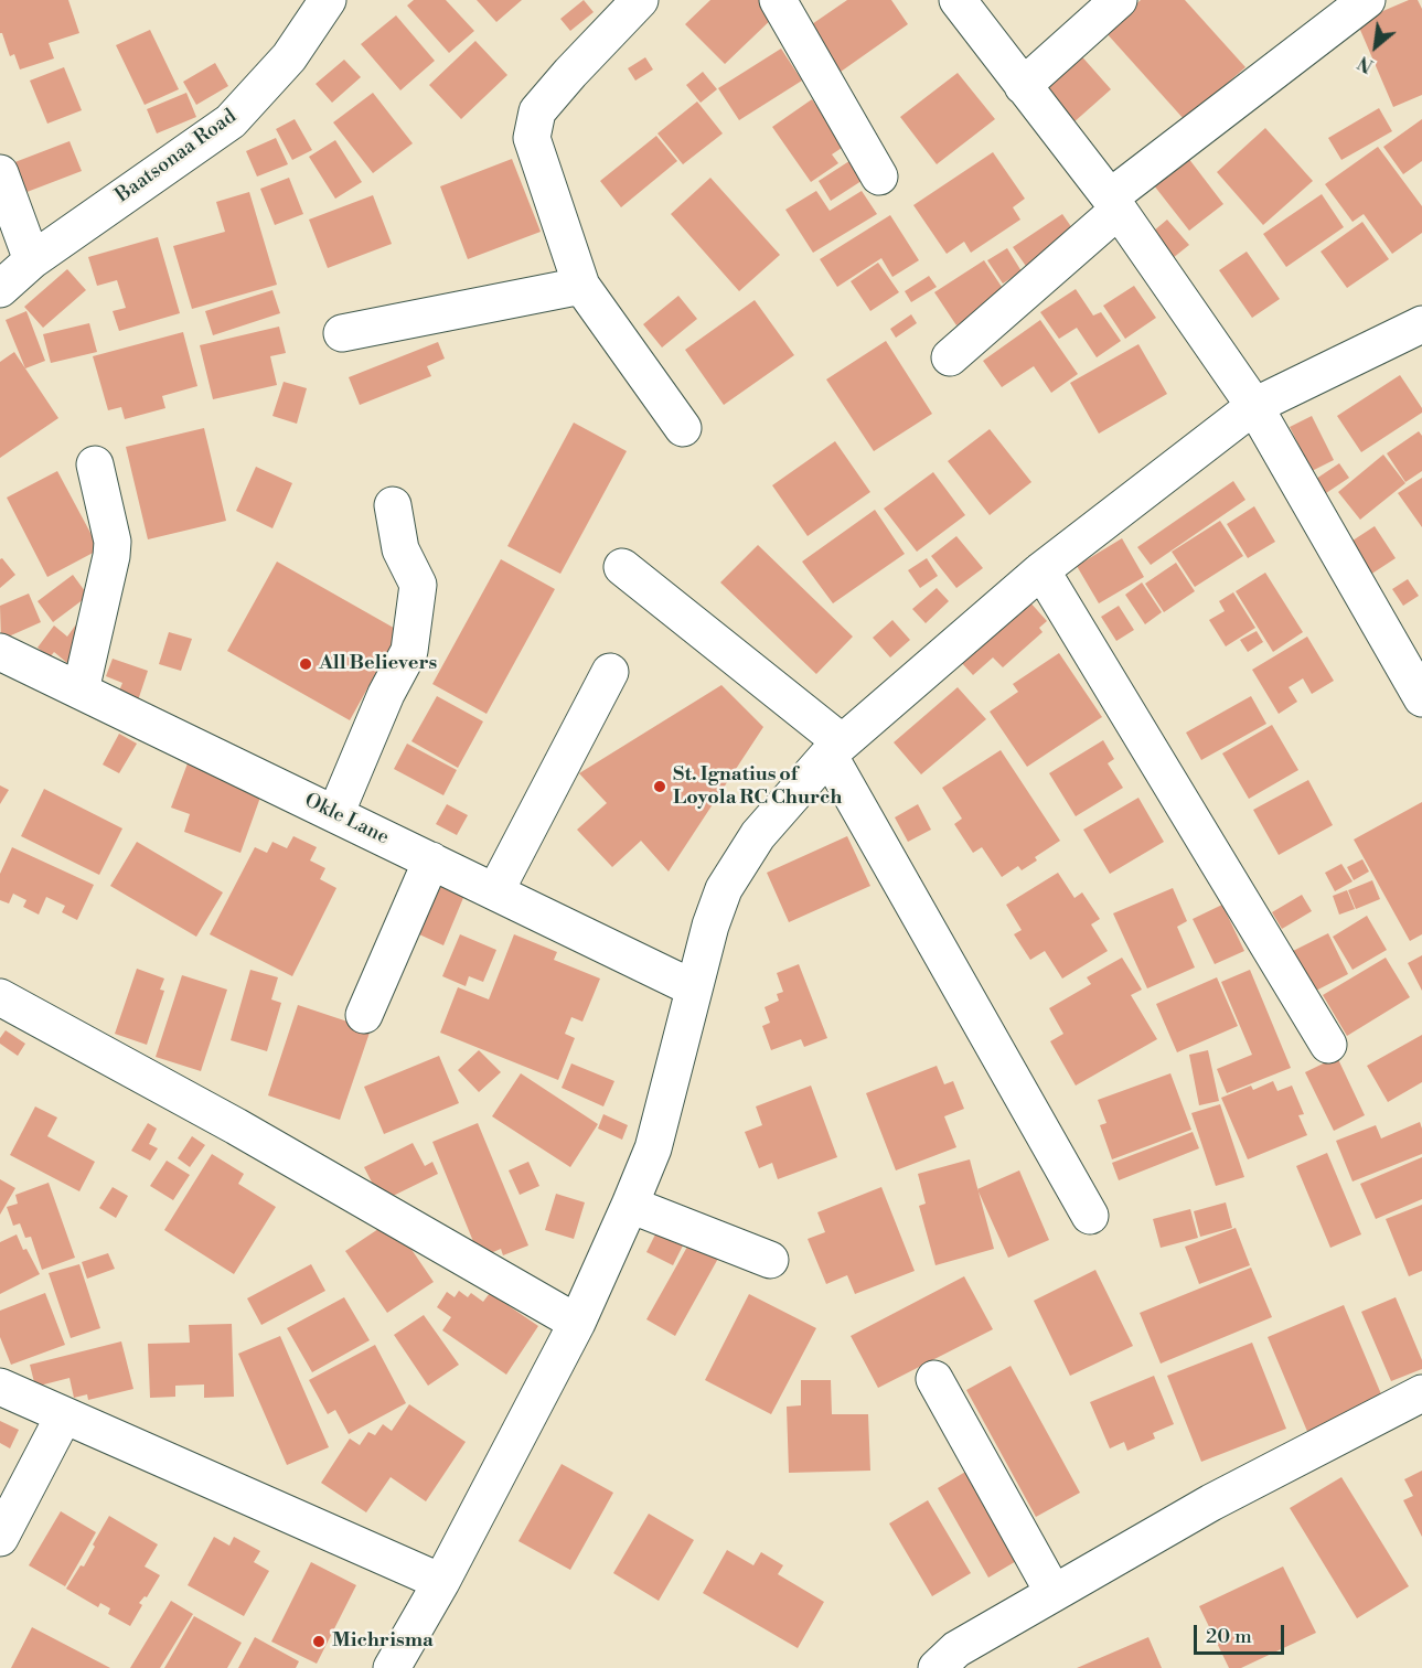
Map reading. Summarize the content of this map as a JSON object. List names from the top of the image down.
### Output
{
  "streets": {
    "street": ["Baatsonaa Road", "Okle Lane"]
  },
  "places": ["All Believers", "St. Ignatius of Loyola RC Church", "Michrisma"],
  "scale_bar": "20 m",
  "north": "bottom left"
}
